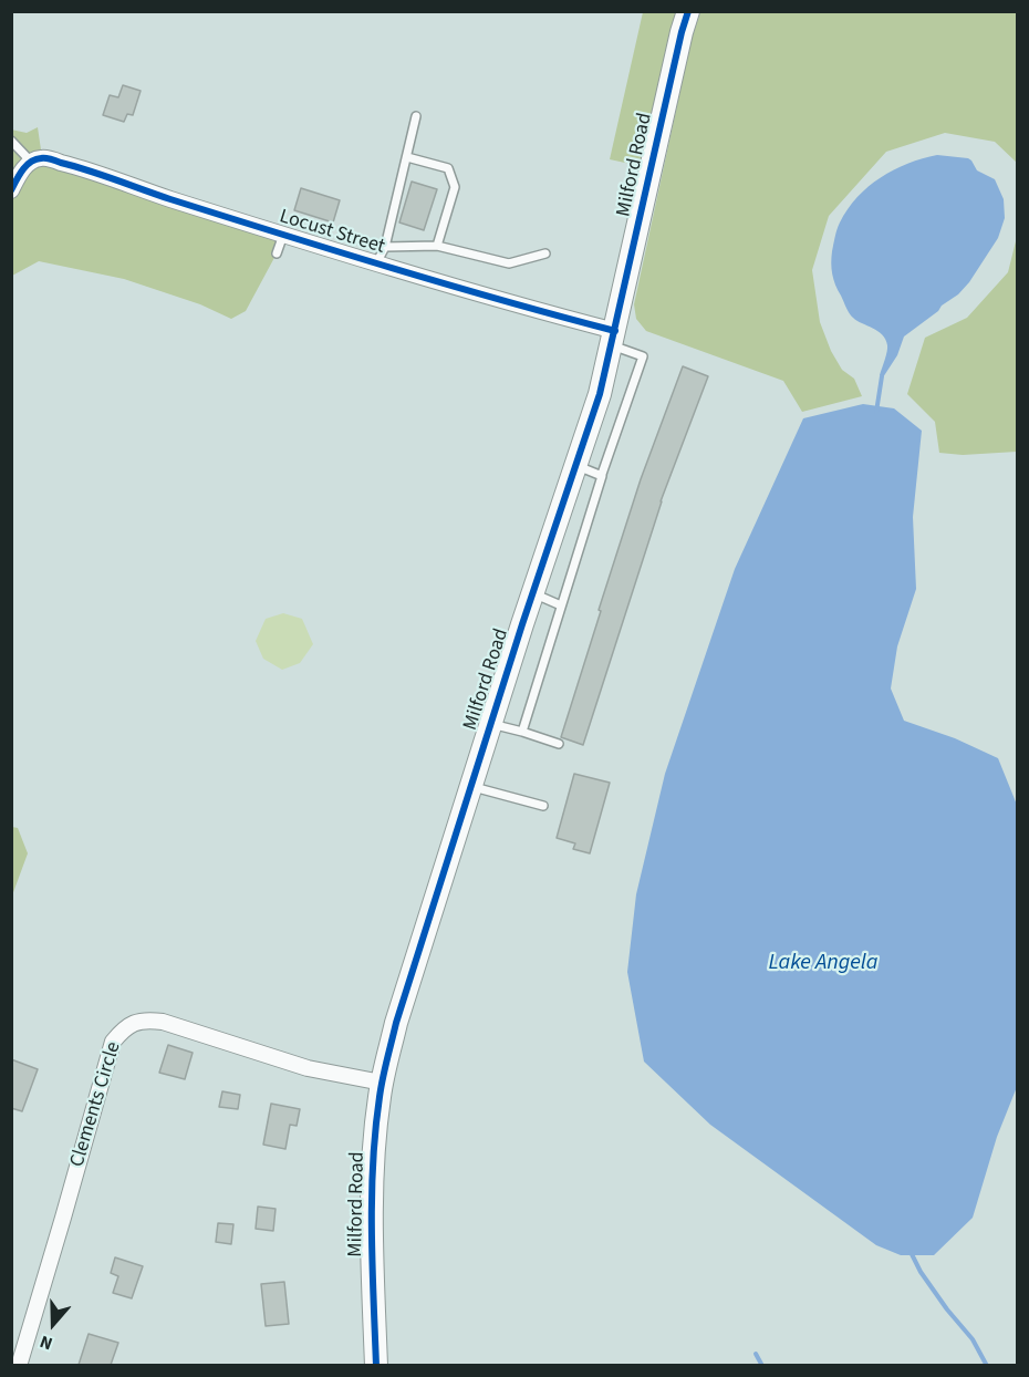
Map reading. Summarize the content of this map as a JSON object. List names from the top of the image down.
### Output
{
  "streets": {
    "street": ["Milford Road", "Locust Street", "Clements Circle"]
  },
  "crossings": [
    ["Milford Road", "Locust Street"],
    ["Milford Road", "Clements Circle"]
  ],
  "water": ["Lake Angela"],
  "north": "bottom"
}
